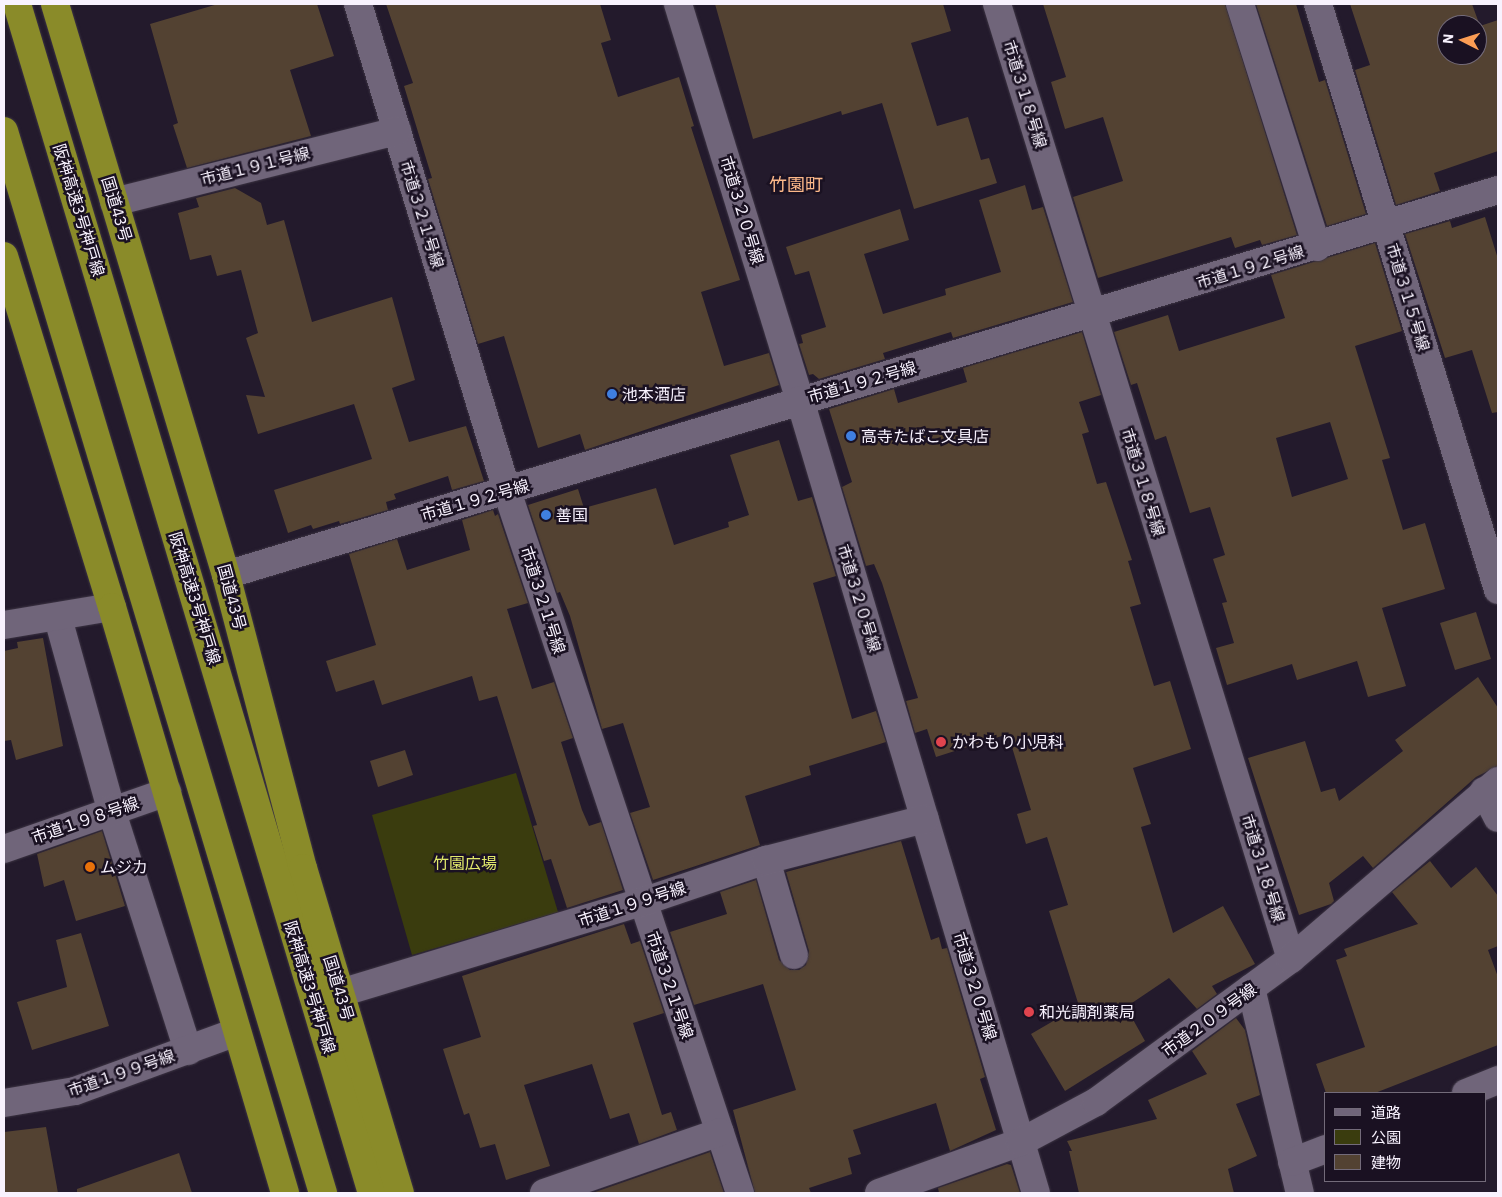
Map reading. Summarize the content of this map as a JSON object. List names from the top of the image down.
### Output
{
  "streets": {
    "highway": ["国道43号", "阪神高速3号神戸線"],
    "street": [
      "市道３１８号線",
      "市道１９１号線",
      "市道３２０号線",
      "市道３２１号線",
      "市道１９２号線",
      "市道３１５号線",
      "市道１９８号線",
      "市道１９９号線",
      "市道２０９号線"
    ]
  },
  "crossings": [
    ["市道３１８号線", "市道１９２号線"],
    ["市道３１８号線", "市道２０９号線"],
    ["市道１９１号線", "国道43号"],
    ["市道１９１号線", "市道３２１号線"],
    ["国道43号", "市道１９２号線"],
    ["国道43号", "市道１９９号線"],
    ["市道３２０号線", "市道１９２号線"],
    ["市道３２０号線", "市道１９９号線"],
    ["市道３２０号線", "市道２０９号線"],
    ["市道３２１号線", "市道１９２号線"],
    ["市道３２１号線", "市道１９９号線"],
    ["市道１９２号線", "市道３１５号線"]
  ],
  "districts": ["竹園町"],
  "parks": ["竹園広場"],
  "places": [
    "池本酒店",
    "高寺たばこ文具店",
    "善国",
    "かわもり小児科",
    "ムジカ",
    "和光調剤薬局"
  ],
  "legend": ["道路", "公園", "建物"],
  "north": "left"
}
